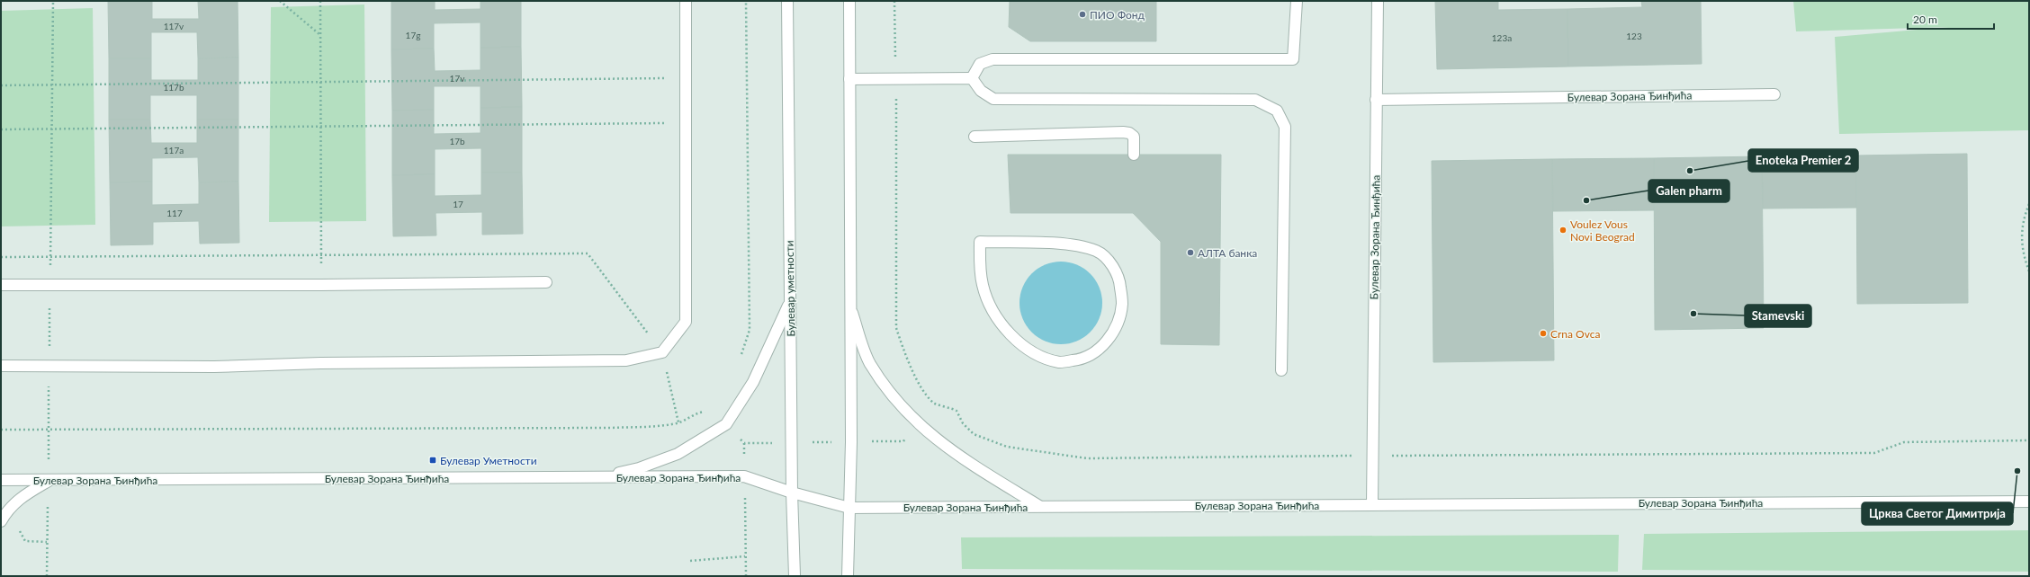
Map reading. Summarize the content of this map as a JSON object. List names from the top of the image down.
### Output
{
  "streets": {
    "street": ["Булевар Зорана Ђинђића", "Булевар уметности"]
  },
  "crossings": [
    ["Булевар Зорана Ђинђића", "Булевар уметности"]
  ],
  "places": {
    "other": [
      "ПИО Фонд",
      "Enoteka Premier 2",
      "Galen pharm",
      "Voulez Vous Novi Beograd",
      "АЛТА банка",
      "Stamevski",
      "Crna Ovca",
      "Црква Светог Димитрија"
    ],
    "transit": ["Булевар Уметности"]
  },
  "house_numbers": [
    "117v",
    "17g",
    "123",
    "123a",
    "17v",
    "117b",
    "17b",
    "117a",
    "17",
    "117"
  ],
  "scale_bar": "20 m"
}
